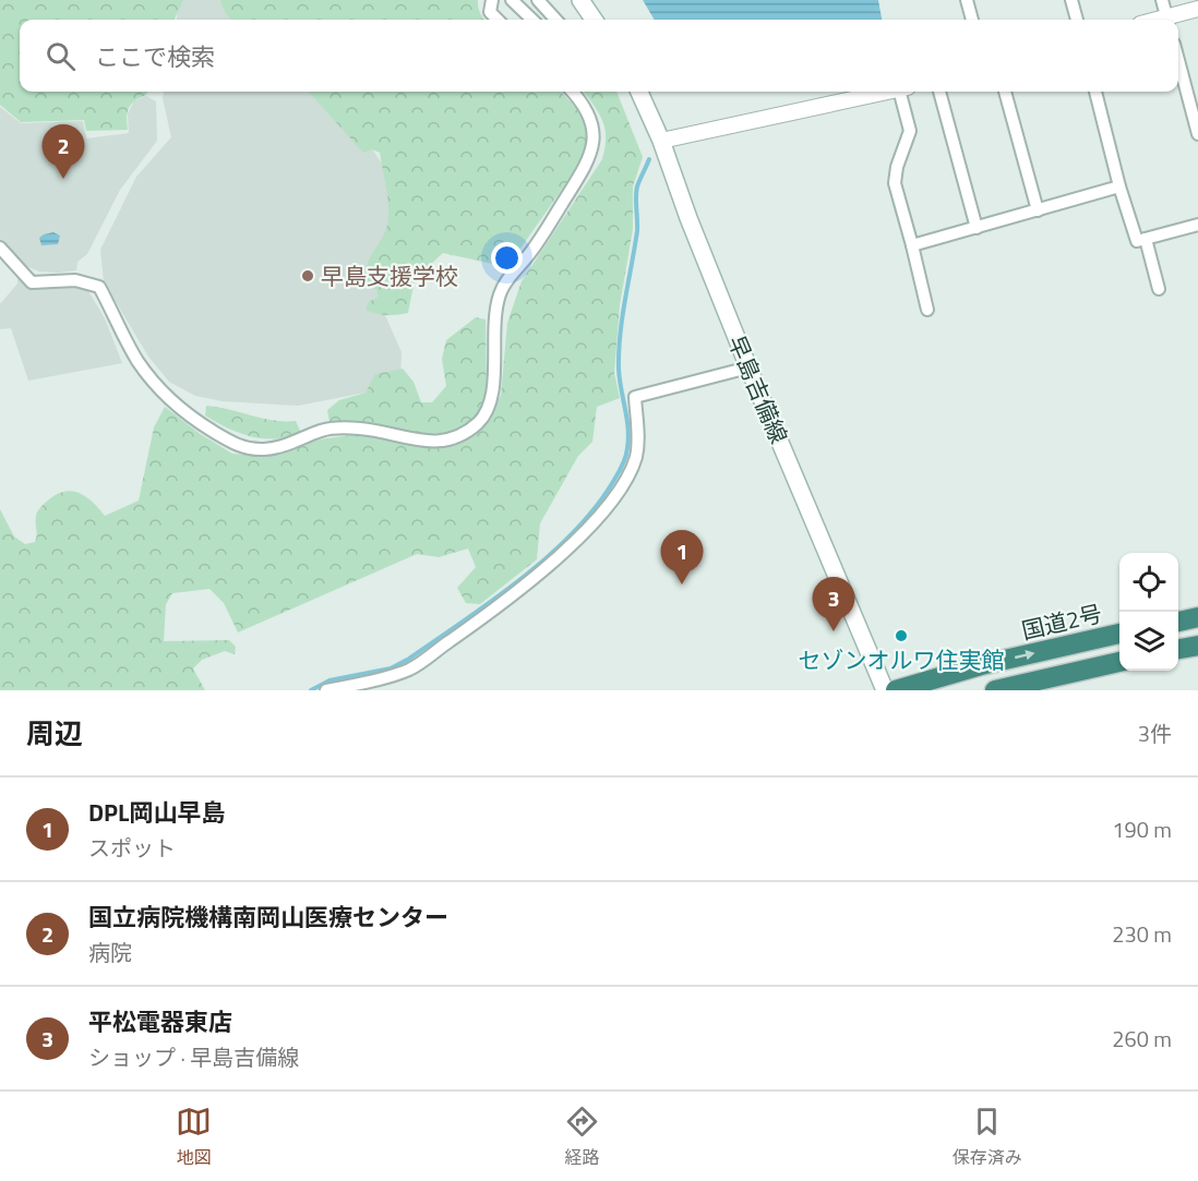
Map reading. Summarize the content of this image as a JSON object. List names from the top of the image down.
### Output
{
  "streets": {
    "highway": ["国道2号"],
    "main road": ["早島吉備線"]
  },
  "places": ["早島支援学校", "セゾンオルワ住実館"],
  "page": {
    "search": "ここで検索",
    "pins": ["2", "1", "3"],
    "heading": ["周辺", "3件"],
    "list": [
      {
        "mark": "1",
        "name": "DPL岡山早島",
        "note": "スポット",
        "value": "190 m"
      },
      {
        "mark": "2",
        "name": "国立病院機構南岡山医療センター",
        "note": "病院",
        "value": "230 m"
      },
      {
        "mark": "3",
        "name": "平松電器東店",
        "note": "ショップ · 早島吉備線",
        "value": "260 m"
      }
    ],
    "nav": ["地図", "経路", "保存済み"]
  }
}
